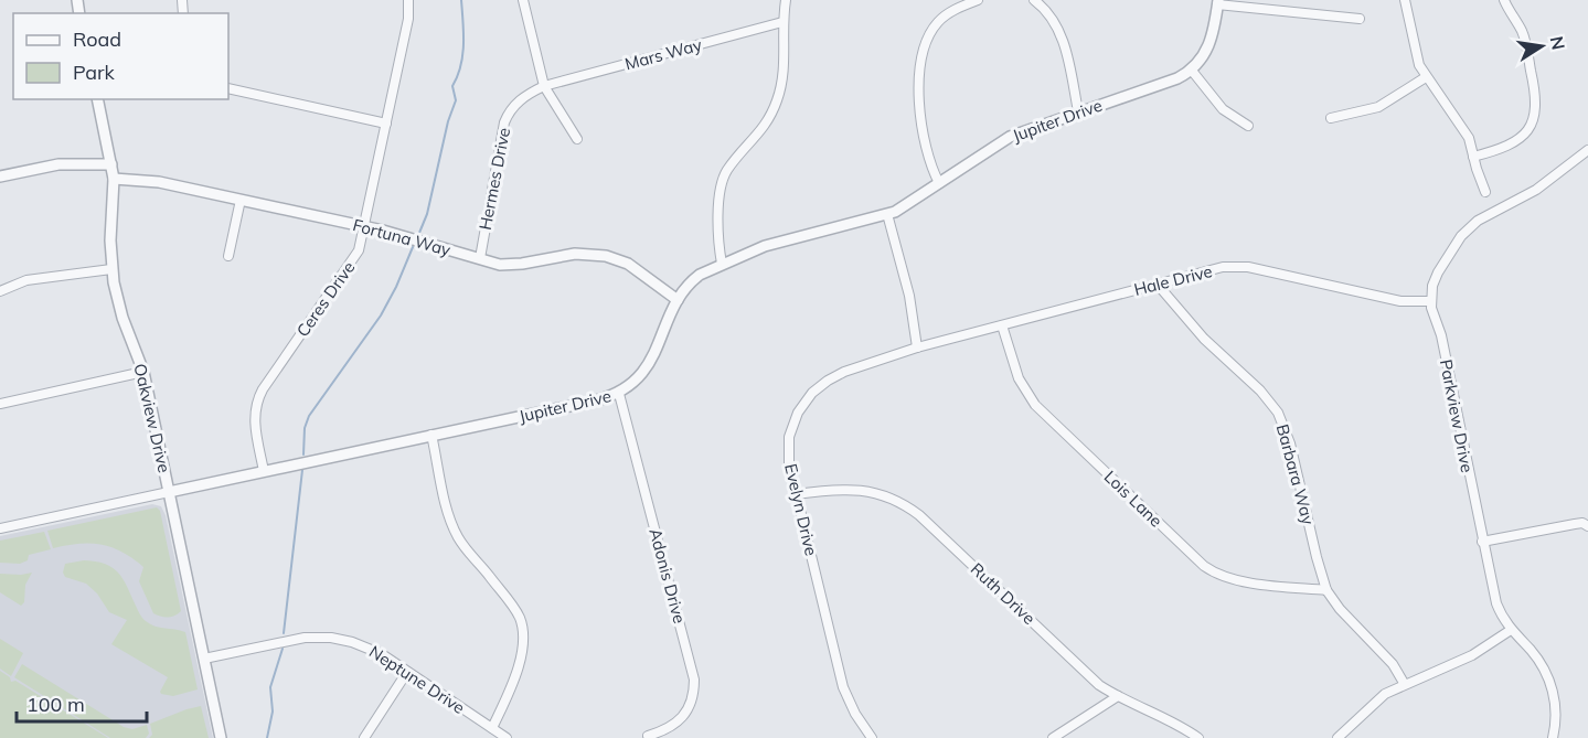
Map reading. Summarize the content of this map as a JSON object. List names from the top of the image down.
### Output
{
  "streets": {
    "street": [
      "Mars Way",
      "Jupiter Drive",
      "Hermes Drive",
      "Fortuna Way",
      "Hale Drive",
      "Ceres Drive",
      "Parkview Drive",
      "Oakview Drive",
      "Barbara Way",
      "Lois Lane",
      "Evelyn Drive",
      "Adonis Drive",
      "Ruth Drive",
      "Neptune Drive"
    ]
  },
  "crossings": [
    ["Mars Way", "Hermes Drive"],
    ["Jupiter Drive", "Fortuna Way"],
    ["Jupiter Drive", "Ceres Drive"],
    ["Jupiter Drive", "Oakview Drive"],
    ["Jupiter Drive", "Adonis Drive"],
    ["Hermes Drive", "Fortuna Way"],
    ["Fortuna Way", "Ceres Drive"],
    ["Fortuna Way", "Oakview Drive"],
    ["Hale Drive", "Parkview Drive"],
    ["Hale Drive", "Barbara Way"],
    ["Hale Drive", "Lois Lane"],
    ["Hale Drive", "Evelyn Drive"],
    ["Oakview Drive", "Neptune Drive"],
    ["Barbara Way", "Lois Lane"],
    ["Evelyn Drive", "Ruth Drive"]
  ],
  "legend": ["Road", "Park"],
  "scale_bar": "100 m",
  "north": "right"
}
